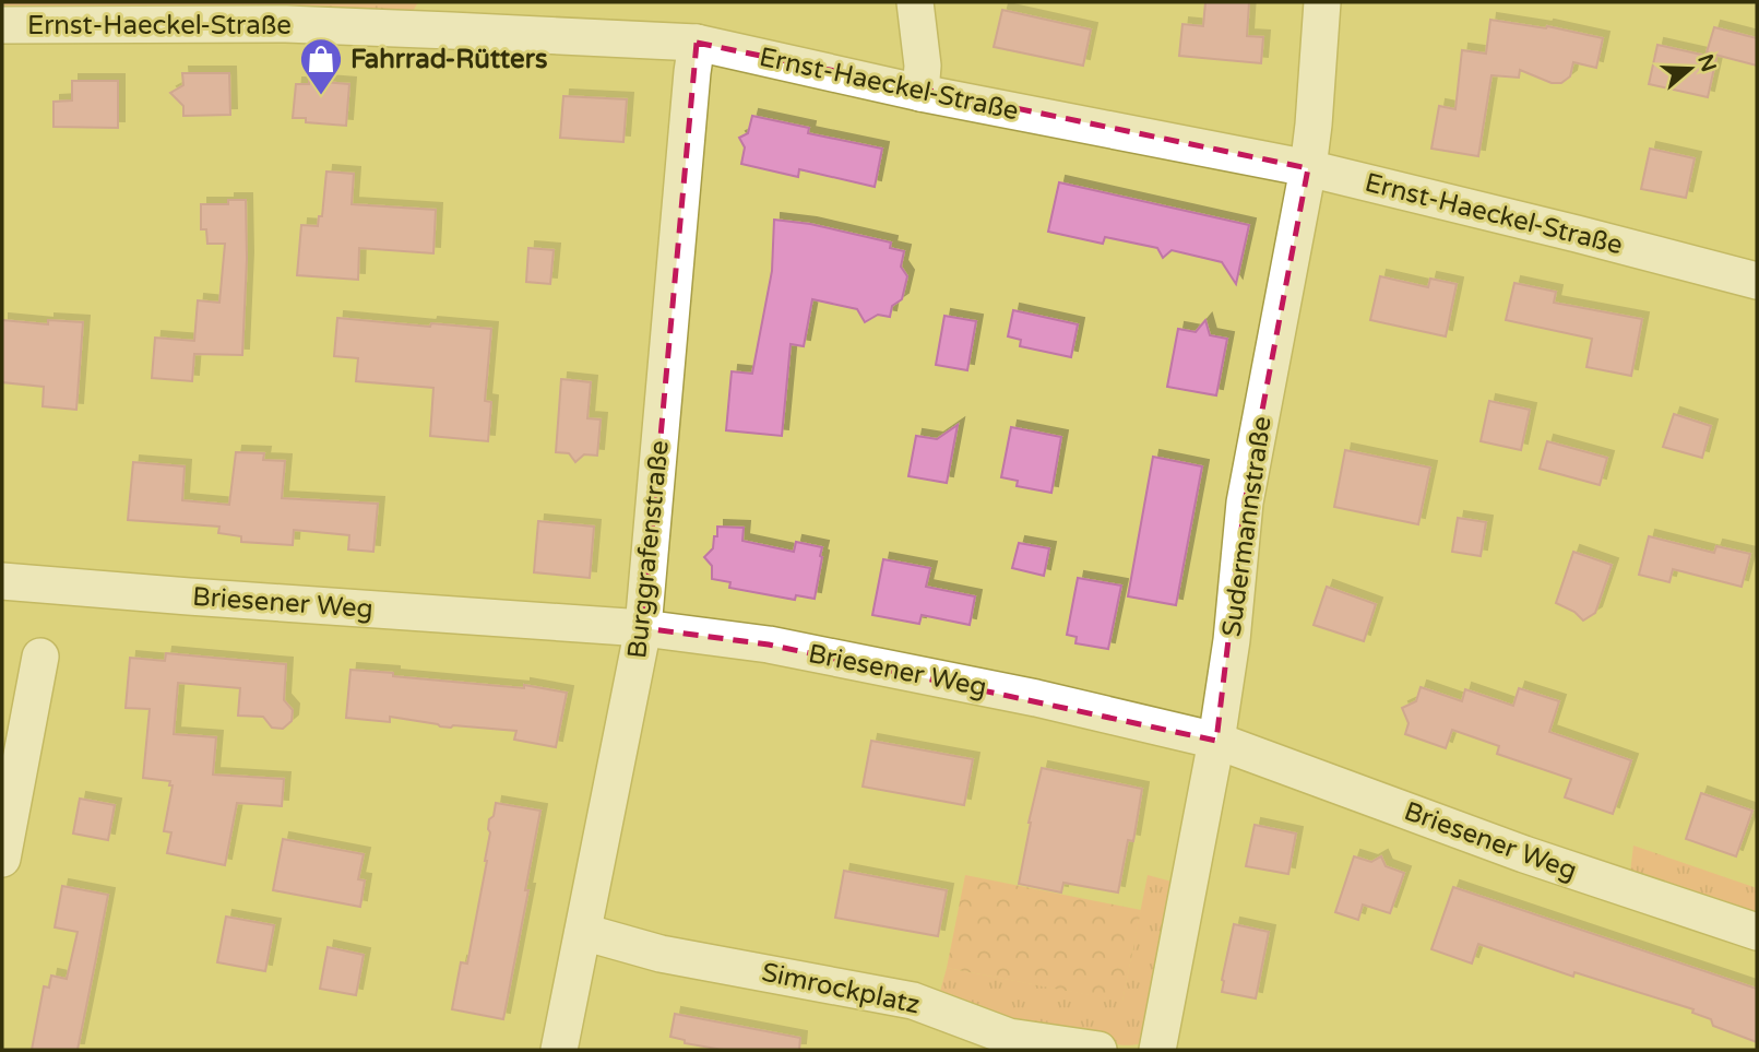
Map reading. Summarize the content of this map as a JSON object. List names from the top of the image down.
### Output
{
  "streets": {
    "street": [
      "Ernst-Haeckel-Straße",
      "Sudermannstraße",
      "Burggrafenstraße",
      "Briesener Weg",
      "Simrockplatz"
    ]
  },
  "crossings": [
    ["Ernst-Haeckel-Straße", "Sudermannstraße"],
    ["Ernst-Haeckel-Straße", "Burggrafenstraße"],
    ["Sudermannstraße", "Briesener Weg"],
    ["Burggrafenstraße", "Briesener Weg"],
    ["Burggrafenstraße", "Simrockplatz"]
  ],
  "places": {
    "shop": ["Fahrrad-Rütters"]
  },
  "north": "right"
}
